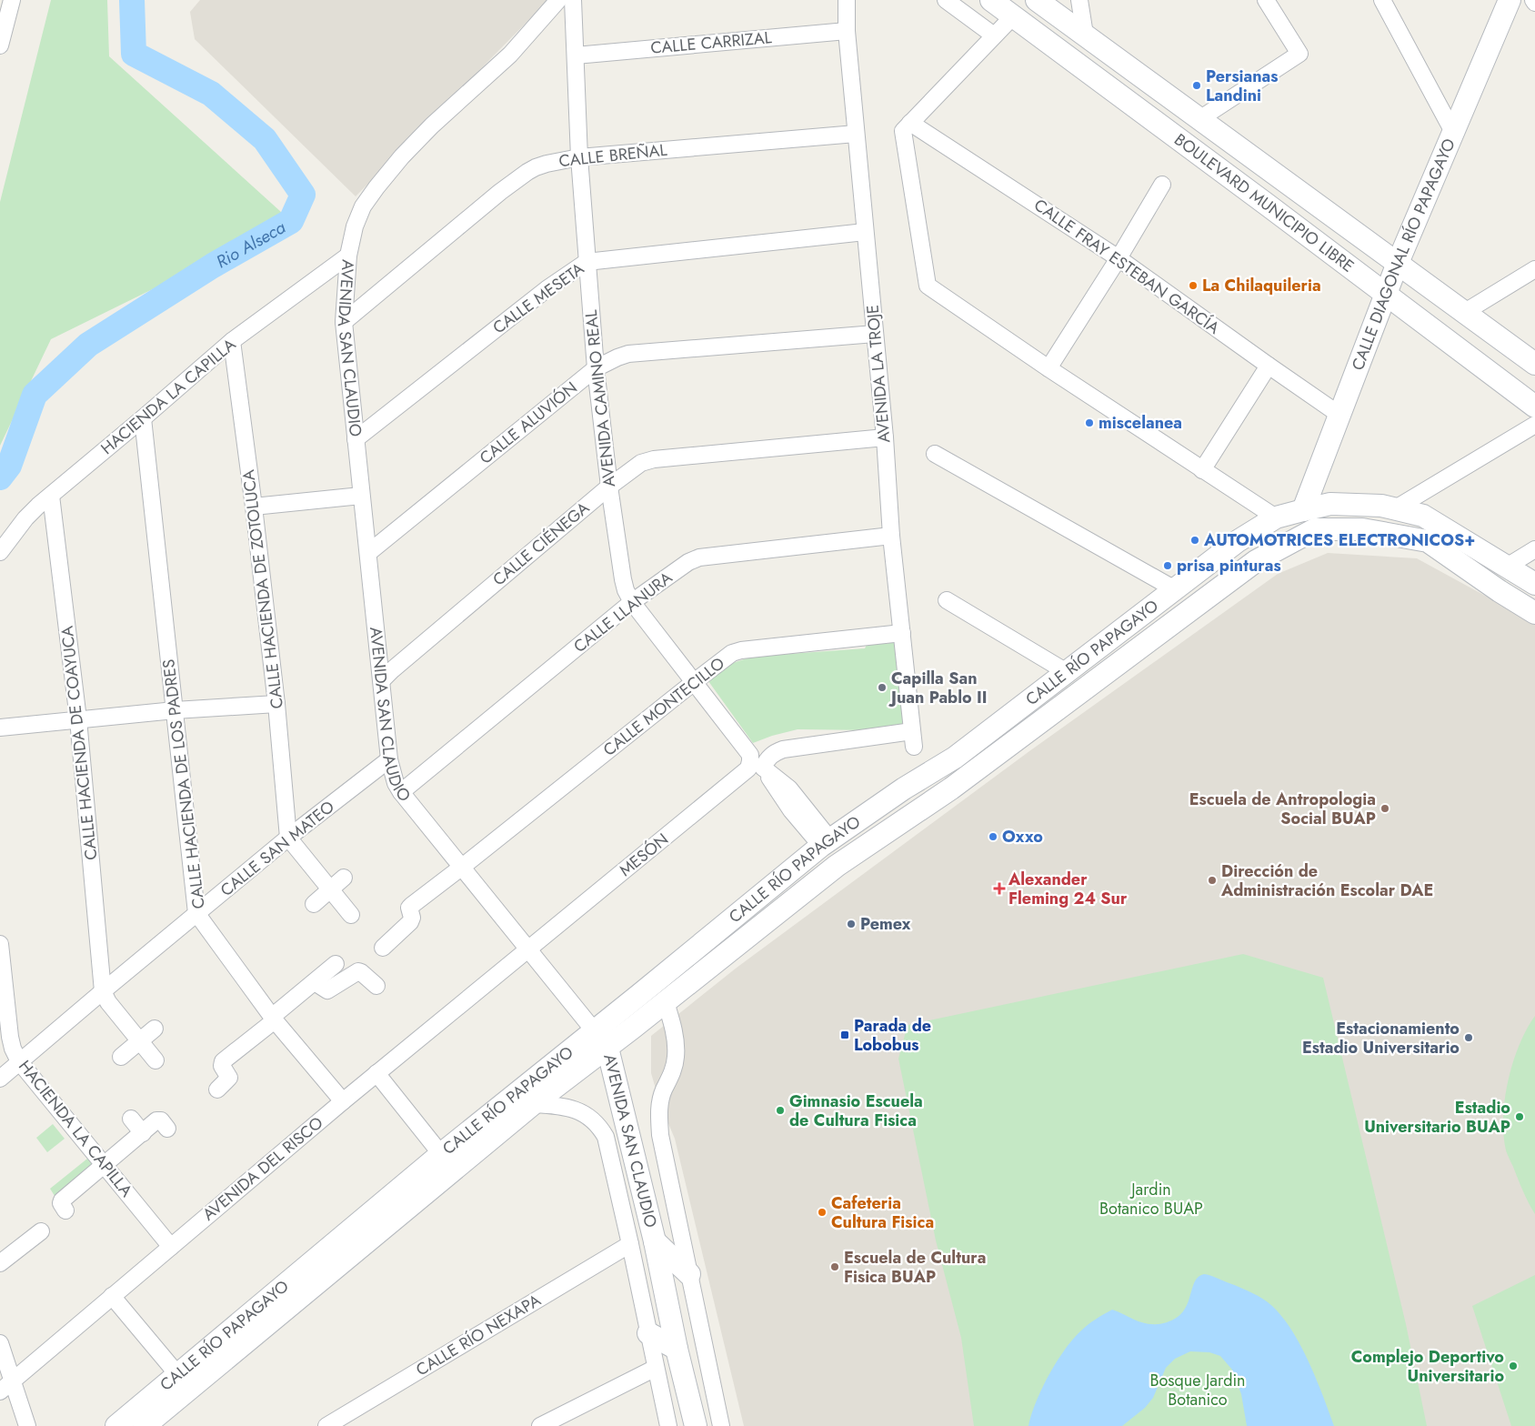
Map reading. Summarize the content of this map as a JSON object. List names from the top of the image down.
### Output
{
  "streets": {
    "main road": [
      "BOULEVARD MUNICIPIO LIBRE",
      "CALLE DIAGONAL RÍO PAPAGAYO",
      "AVENIDA SAN CLAUDIO",
      "CALLE RÍO PAPAGAYO"
    ],
    "street": [
      "CALLE CARRIZAL",
      "CALLE BREÑAL",
      "CALLE FRAY ESTEBAN GARCÍA",
      "CALLE MESETA",
      "AVENIDA LA TROJE",
      "HACIENDA LA CAPILLA",
      "AVENIDA CAMINO REAL",
      "CALLE ALUVIÓN",
      "CALLE CIÉNEGA",
      "CALLE HACIENDA DE ZOTOLUCA",
      "CALLE LLANURA",
      "CALLE MONTECILLO",
      "CALLE HACIENDA DE COAYUCA",
      "CALLE HACIENDA DE LOS PADRES",
      "CALLE SAN MATEO",
      "MESÓN",
      "AVENIDA DEL RISCO",
      "CALLE RÍO NEXAPA"
    ]
  },
  "crossings": [
    ["CALLE CARRIZAL", "AVENIDA LA TROJE"],
    ["CALLE CARRIZAL", "AVENIDA CAMINO REAL"],
    ["CALLE BREÑAL", "AVENIDA SAN CLAUDIO"],
    ["CALLE BREÑAL", "AVENIDA LA TROJE"],
    ["CALLE BREÑAL", "AVENIDA CAMINO REAL"],
    ["BOULEVARD MUNICIPIO LIBRE", "CALLE DIAGONAL RÍO PAPAGAYO"],
    ["CALLE DIAGONAL RÍO PAPAGAYO", "CALLE FRAY ESTEBAN GARCÍA"],
    ["CALLE DIAGONAL RÍO PAPAGAYO", "CALLE RÍO PAPAGAYO"],
    ["CALLE MESETA", "AVENIDA SAN CLAUDIO"],
    ["CALLE MESETA", "AVENIDA LA TROJE"],
    ["CALLE MESETA", "AVENIDA CAMINO REAL"],
    ["AVENIDA SAN CLAUDIO", "HACIENDA LA CAPILLA"],
    ["AVENIDA SAN CLAUDIO", "CALLE ALUVIÓN"],
    ["AVENIDA SAN CLAUDIO", "CALLE CIÉNEGA"],
    ["AVENIDA SAN CLAUDIO", "CALLE LLANURA"],
    ["AVENIDA SAN CLAUDIO", "CALLE RÍO PAPAGAYO"],
    ["AVENIDA SAN CLAUDIO", "CALLE MONTECILLO"],
    ["AVENIDA SAN CLAUDIO", "CALLE SAN MATEO"],
    ["AVENIDA SAN CLAUDIO", "MESÓN"],
    ["AVENIDA SAN CLAUDIO", "AVENIDA DEL RISCO"],
    ["AVENIDA SAN CLAUDIO", "CALLE RÍO NEXAPA"],
    ["AVENIDA LA TROJE", "CALLE ALUVIÓN"],
    ["AVENIDA LA TROJE", "CALLE CIÉNEGA"],
    ["AVENIDA LA TROJE", "CALLE LLANURA"],
    ["AVENIDA LA TROJE", "CALLE MONTECILLO"],
    ["HACIENDA LA CAPILLA", "CALLE HACIENDA DE ZOTOLUCA"],
    ["HACIENDA LA CAPILLA", "CALLE HACIENDA DE COAYUCA"],
    ["HACIENDA LA CAPILLA", "CALLE HACIENDA DE LOS PADRES"],
    ["HACIENDA LA CAPILLA", "CALLE SAN MATEO"],
    ["HACIENDA LA CAPILLA", "AVENIDA DEL RISCO"],
    ["AVENIDA CAMINO REAL", "CALLE ALUVIÓN"],
    ["AVENIDA CAMINO REAL", "CALLE CIÉNEGA"],
    ["AVENIDA CAMINO REAL", "CALLE LLANURA"],
    ["AVENIDA CAMINO REAL", "CALLE MONTECILLO"],
    ["AVENIDA CAMINO REAL", "MESÓN"],
    ["CALLE HACIENDA DE ZOTOLUCA", "CALLE SAN MATEO"],
    ["CALLE HACIENDA DE COAYUCA", "CALLE SAN MATEO"],
    ["CALLE HACIENDA DE LOS PADRES", "CALLE SAN MATEO"],
    ["CALLE HACIENDA DE LOS PADRES", "AVENIDA DEL RISCO"],
    ["MESÓN", "AVENIDA DEL RISCO"]
  ],
  "water": ["Rio Alseca"],
  "parks": ["Jardin Botanico BUAP", "Bosque Jardin Botanico"],
  "places": {
    "other": [
      "Persianas Landini",
      "La Chilaquileria",
      "miscelanea",
      "AUTOMOTRICES ELECTRONICOS+",
      "prisa pinturas",
      "Capilla San Juan Pablo II",
      "Escuela de Antropologia Social BUAP",
      "Oxxo",
      "Dirección de Administración Escolar DAE",
      "Pemex",
      "Estacionamiento Estadio Universitario",
      "Gimnasio Escuela de Cultura Fisica",
      "Estadio Universitario BUAP",
      "Cafeteria Cultura Fisica",
      "Escuela de Cultura Fisica BUAP",
      "Complejo Deportivo Universitario"
    ],
    "health": ["Alexander Fleming 24 Sur"],
    "transit": ["Parada de Lobobus"]
  }
}
